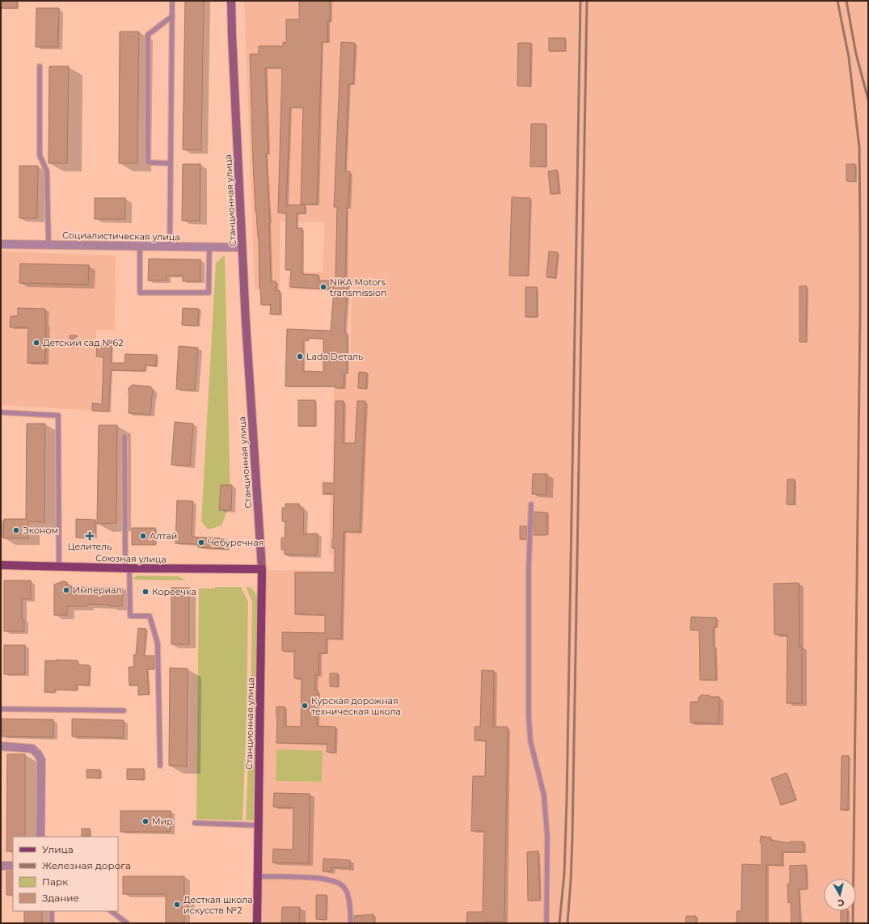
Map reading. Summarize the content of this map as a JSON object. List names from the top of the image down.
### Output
{
  "streets": {
    "main road": ["Станционная улица", "Союзная улица"],
    "street": ["Социалистическая улица"]
  },
  "crossings": [
    ["Станционная улица", "Социалистическая улица"],
    ["Станционная улица", "Союзная улица"]
  ],
  "places": {
    "other": [
      "NIKA Motors transmission",
      "Детский сад №62",
      "Lada Dеталь",
      "Эконом",
      "Алтай",
      "Чебуречная",
      "Империал",
      "Кореечка",
      "Курская дорожная техническая школа",
      "Мир",
      "Десткая школа искусств №2"
    ],
    "health": ["Целитель"]
  },
  "legend": [
    "Улица",
    "Железная дорога",
    "Парк",
    "Здание"
  ],
  "north": "bottom"
}
